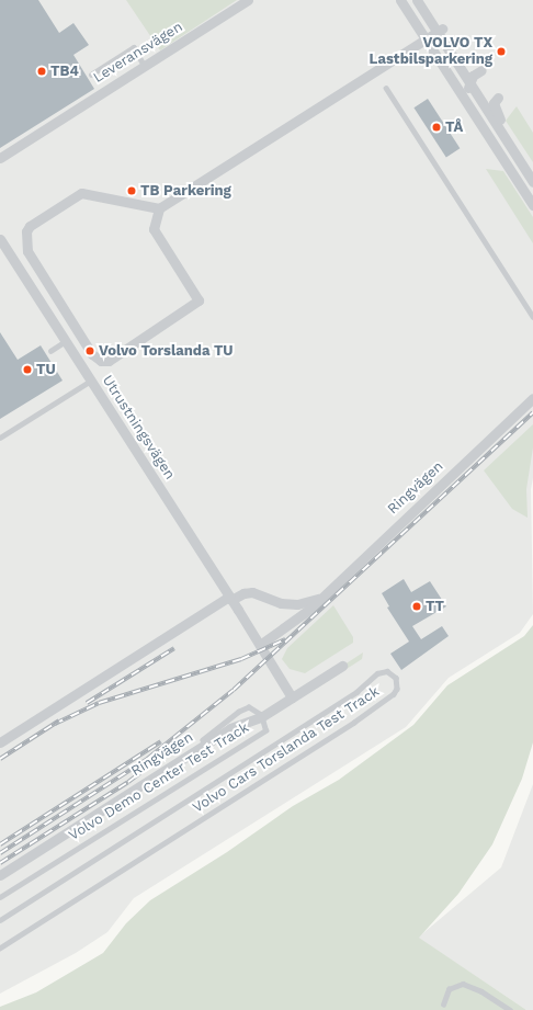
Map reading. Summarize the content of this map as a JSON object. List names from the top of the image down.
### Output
{
  "streets": {
    "street": ["Leveransvägen", "Utrustningsvägen", "Ringvägen"],
    "lane": ["Volvo Cars Torslanda Test Track", "Volvo Demo Center Test Track"]
  },
  "crossings": [
    ["Utrustningsvägen", "Ringvägen"],
    ["Ringvägen", "Volvo Demo Center Test Track"]
  ],
  "places": [
    "VOLVO TX Lastbilsparkering",
    "TB4",
    "TÅ",
    "TB Parkering",
    "Volvo Torslanda TU",
    "TU",
    "TT"
  ]
}
